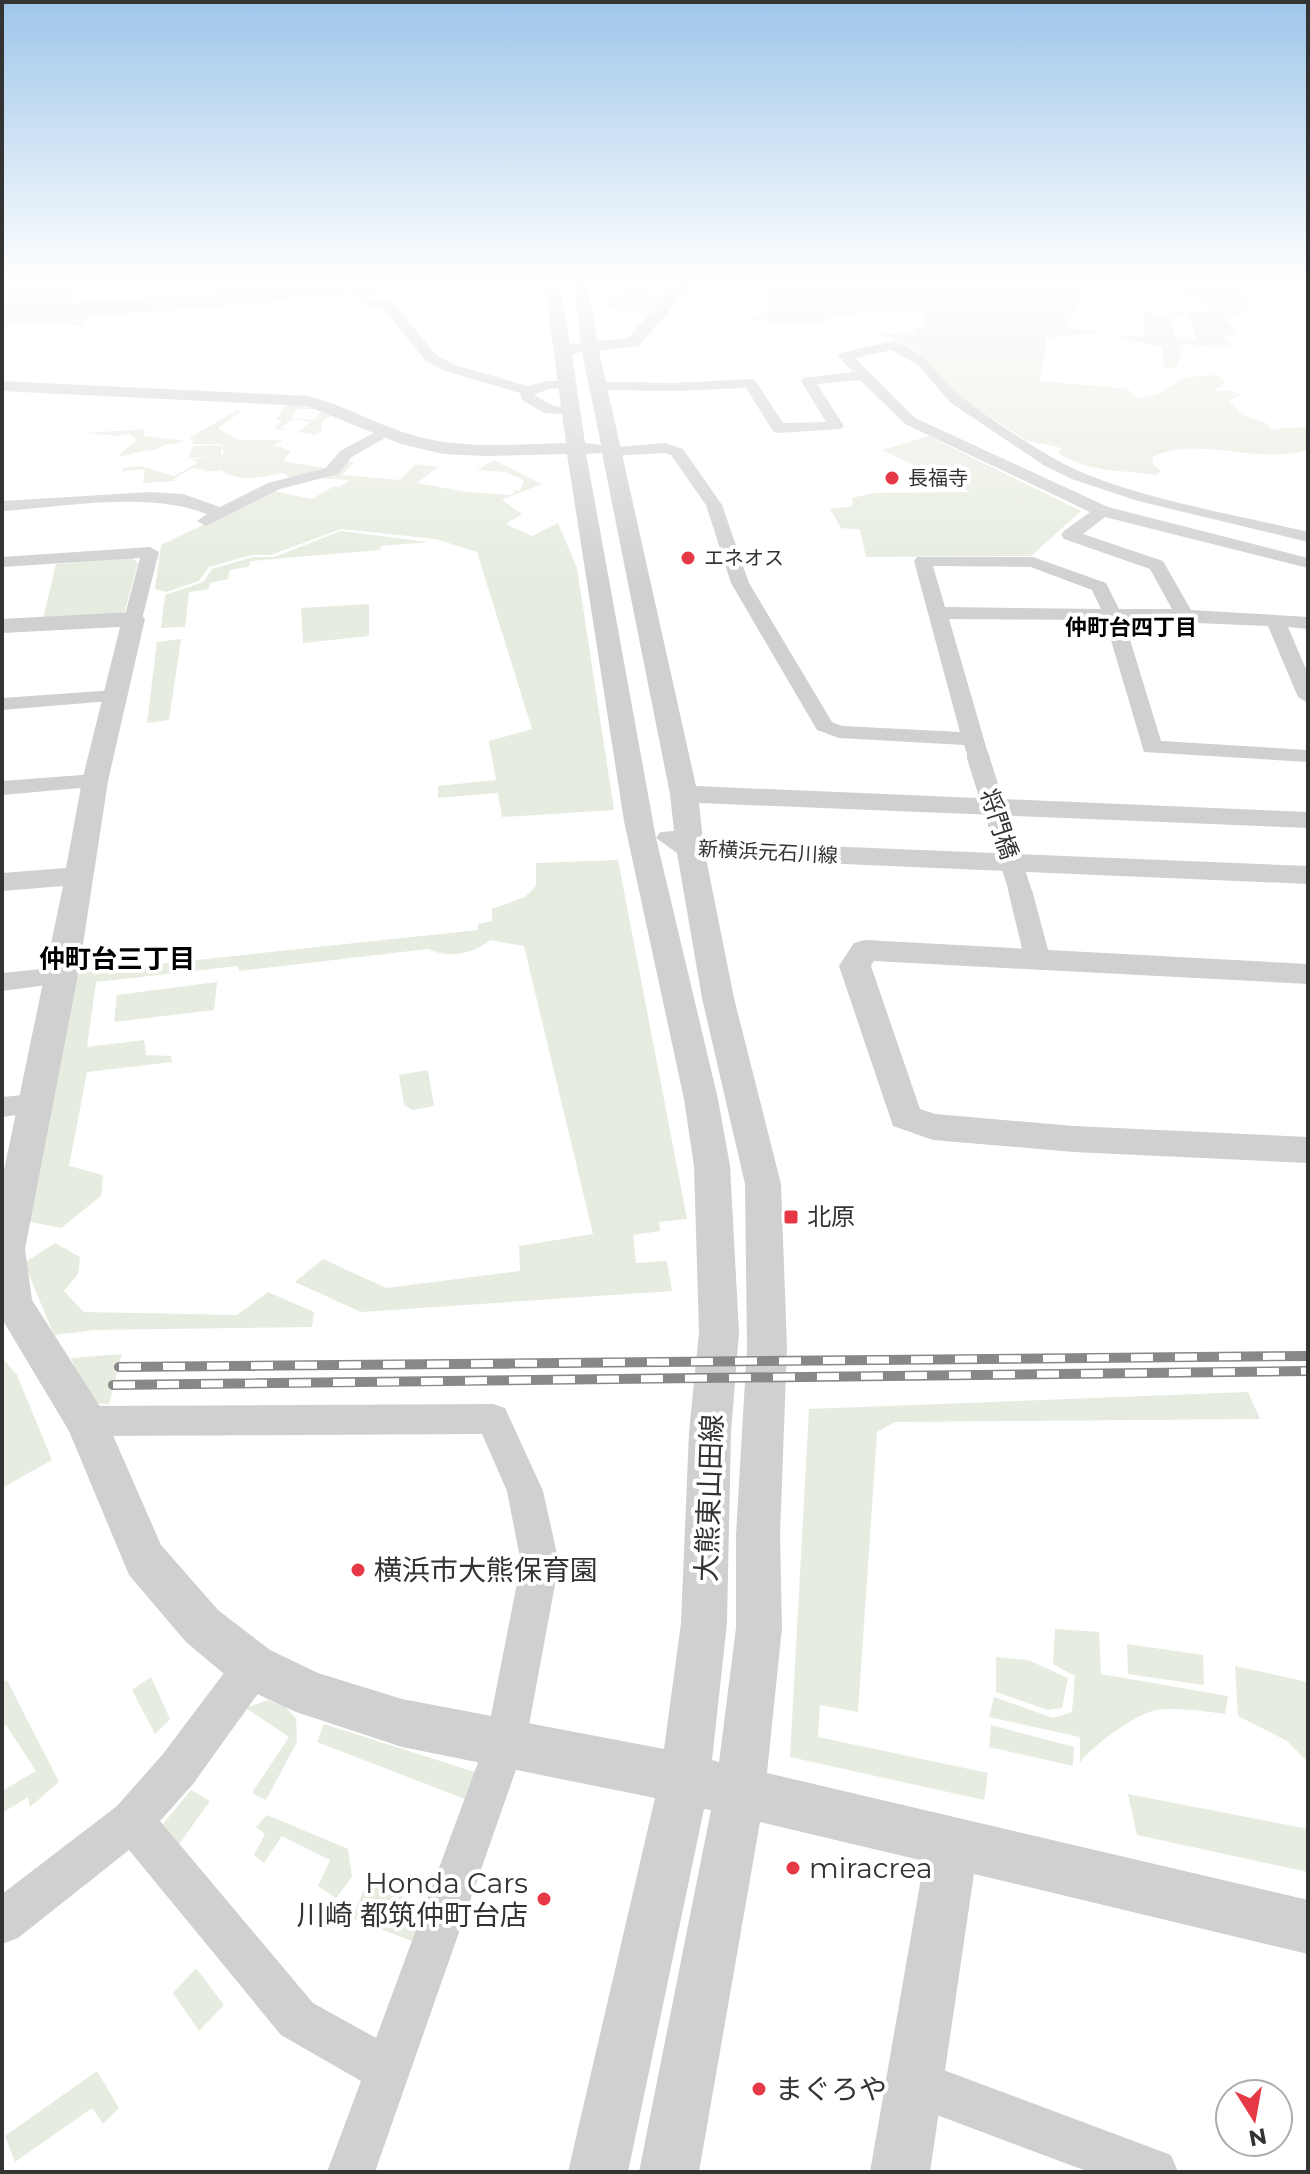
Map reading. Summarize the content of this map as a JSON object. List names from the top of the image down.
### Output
{
  "streets": {
    "street": ["将門橋", "新横浜元石川線", "大熊東山田線"]
  },
  "crossings": [
    ["新横浜元石川線", "大熊東山田線"]
  ],
  "districts": ["仲町台四丁目", "仲町台三丁目"],
  "places": {
    "other": [
      "長福寺",
      "エネオス",
      "横浜市大熊保育園",
      "miracrea",
      "Honda Cars 川崎 都筑仲町台店",
      "まぐろや"
    ],
    "transit": ["北原"]
  },
  "north": "bottom"
}
